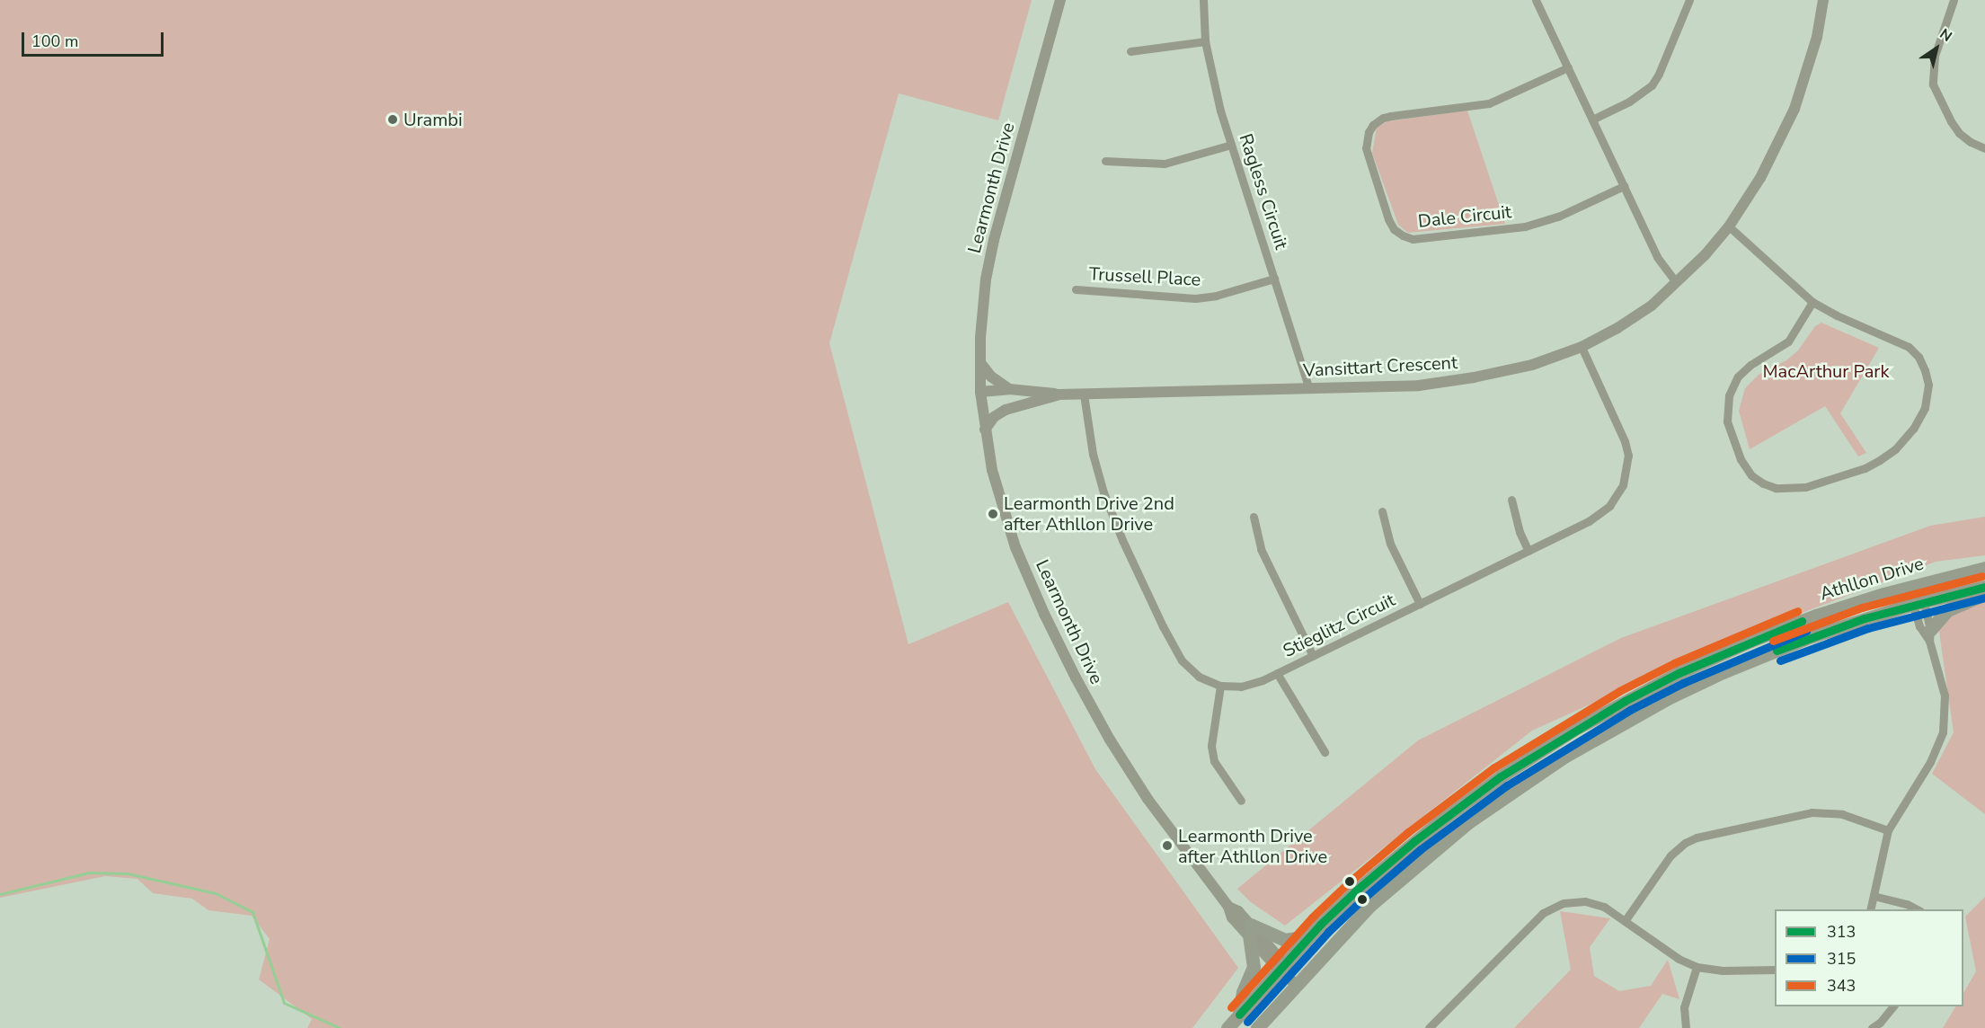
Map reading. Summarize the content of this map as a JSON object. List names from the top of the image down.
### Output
{
  "streets": {
    "main road": ["Athllon Drive"],
    "street": [
      "Learmonth Drive",
      "Ragless Circuit",
      "Dale Circuit",
      "Trussell Place",
      "Vansittart Crescent",
      "Stieglitz Circuit"
    ]
  },
  "crossings": [
    ["Learmonth Drive", "Vansittart Crescent"],
    ["Learmonth Drive", "Athllon Drive"],
    ["Ragless Circuit", "Trussell Place"],
    ["Ragless Circuit", "Vansittart Crescent"],
    ["Vansittart Crescent", "Stieglitz Circuit"]
  ],
  "parks": ["MacArthur Park"],
  "places": ["Urambi", "Learmonth Drive 2nd after Athllon Drive", "Learmonth Drive after Athllon Drive"],
  "lines": ["transit line 343", "transit line 313", "transit line 315"],
  "legend": ["313", "315", "343"],
  "scale_bar": "100 m",
  "north": "top right"
}
